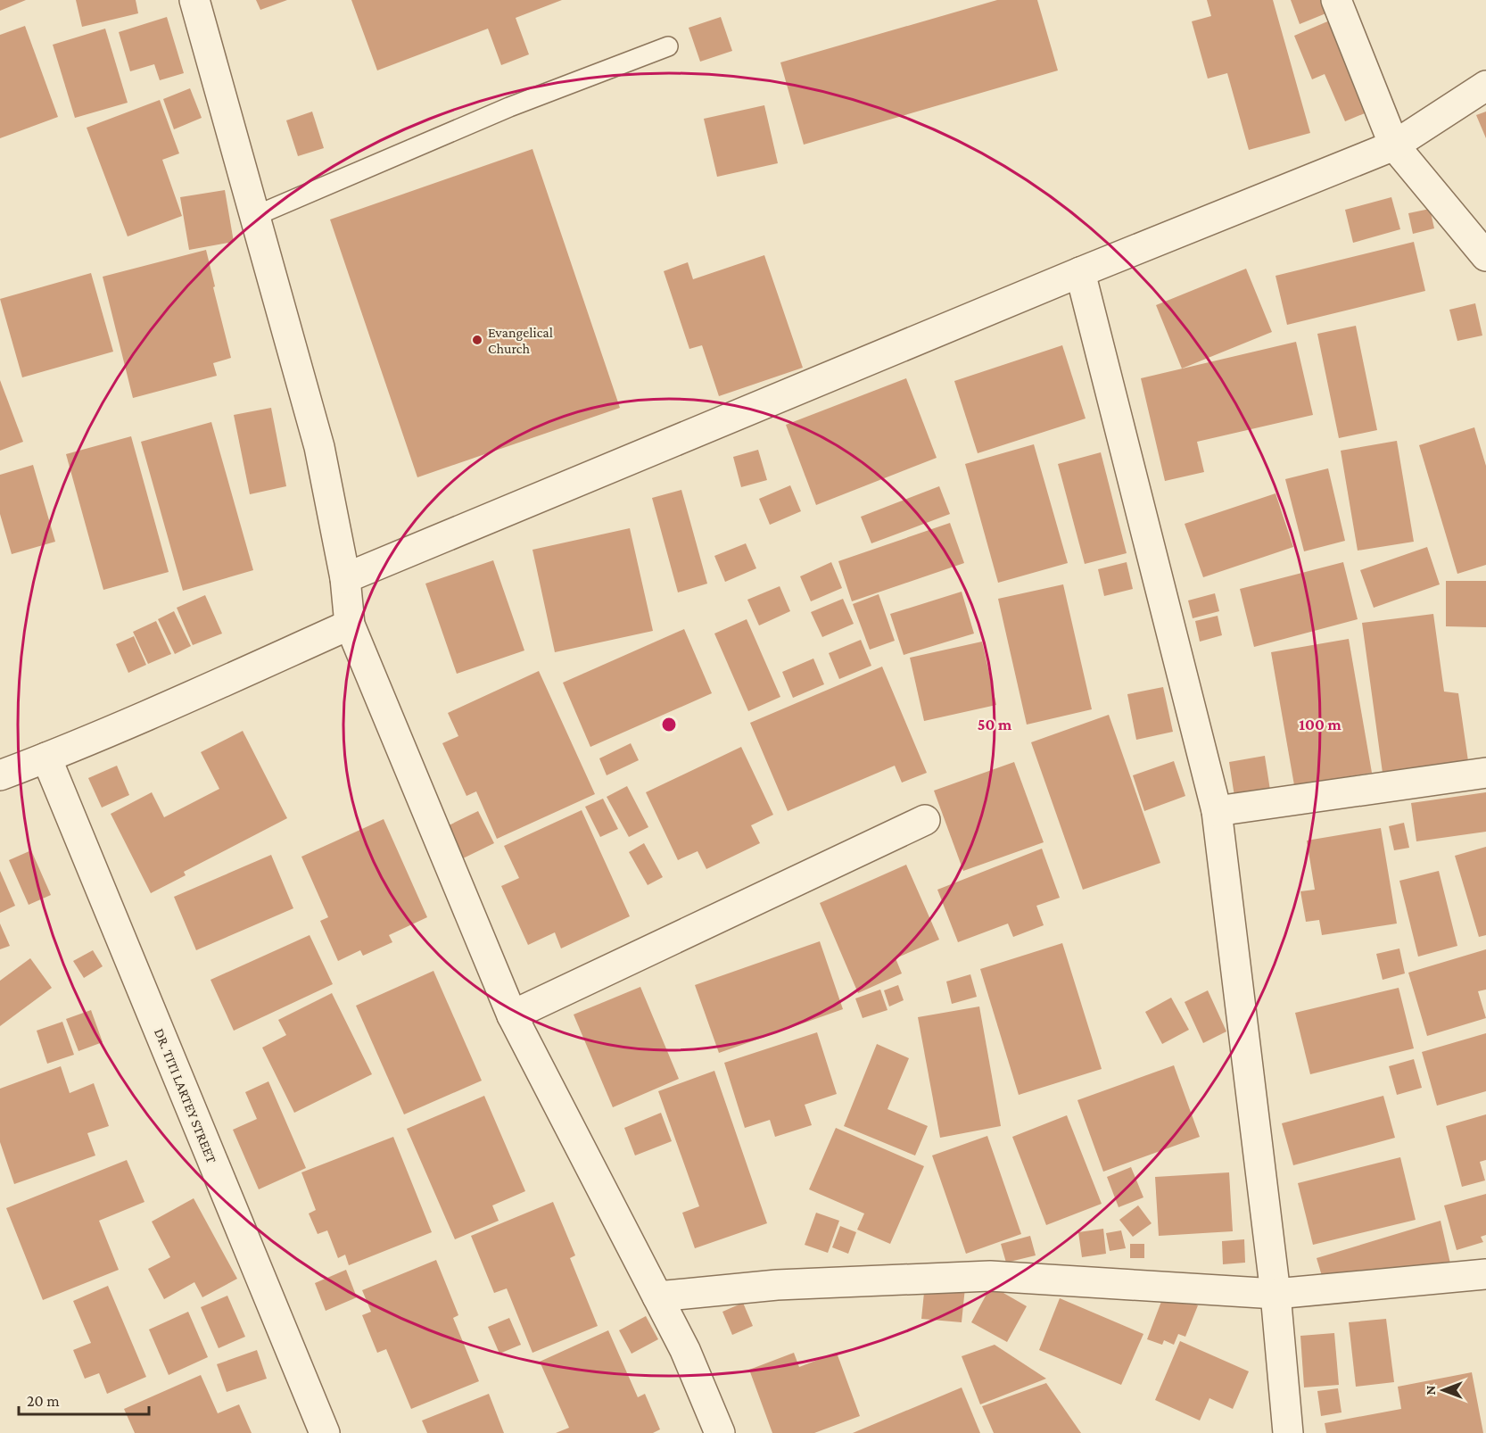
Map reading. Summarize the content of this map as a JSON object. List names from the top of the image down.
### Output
{
  "streets": {
    "street": ["DR. TITI LARTEY STREET"]
  },
  "places": ["Evangelical Church"],
  "scale_bar": "20 m",
  "north": "left",
  "rings": ["50 m", "100 m"]
}
